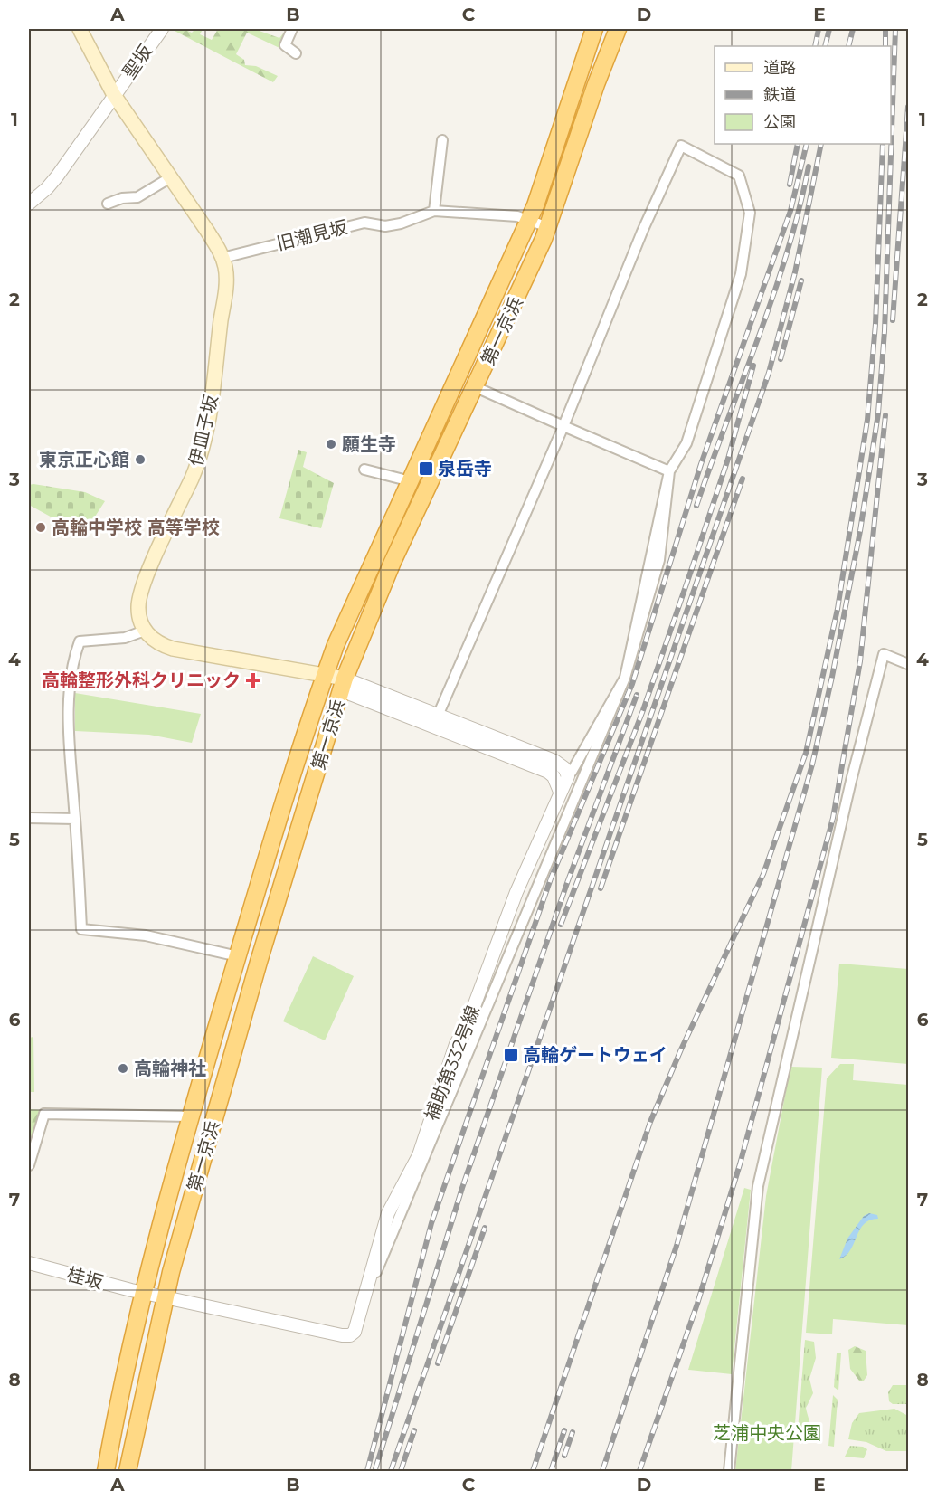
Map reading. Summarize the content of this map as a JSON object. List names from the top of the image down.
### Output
{
  "streets": {
    "highway": ["第一京浜"],
    "main road": ["伊皿子坂"],
    "street": [
      "聖坂",
      "旧潮見坂",
      "補助第332号線",
      "桂坂"
    ]
  },
  "crossings": [
    ["聖坂", "伊皿子坂"],
    ["旧潮見坂", "伊皿子坂"],
    ["第一京浜", "補助第332号線"],
    ["第一京浜", "桂坂"],
    ["補助第332号線", "桂坂"]
  ],
  "parks": ["芝浦中央公園"],
  "places": {
    "other": [
      "願生寺",
      "東京正心館",
      "高輪中学校 高等学校",
      "高輪神社"
    ],
    "transit": ["泉岳寺", "高輪ゲートウェイ"],
    "health": ["高輪整形外科クリニック"]
  },
  "legend": ["道路", "鉄道", "公園"],
  "grid": {
    "columns": [
      "A",
      "B",
      "C",
      "D",
      "E"
    ],
    "rows": [
      "1",
      "2",
      "3",
      "4",
      "5",
      "6",
      "7",
      "8"
    ]
  }
}
